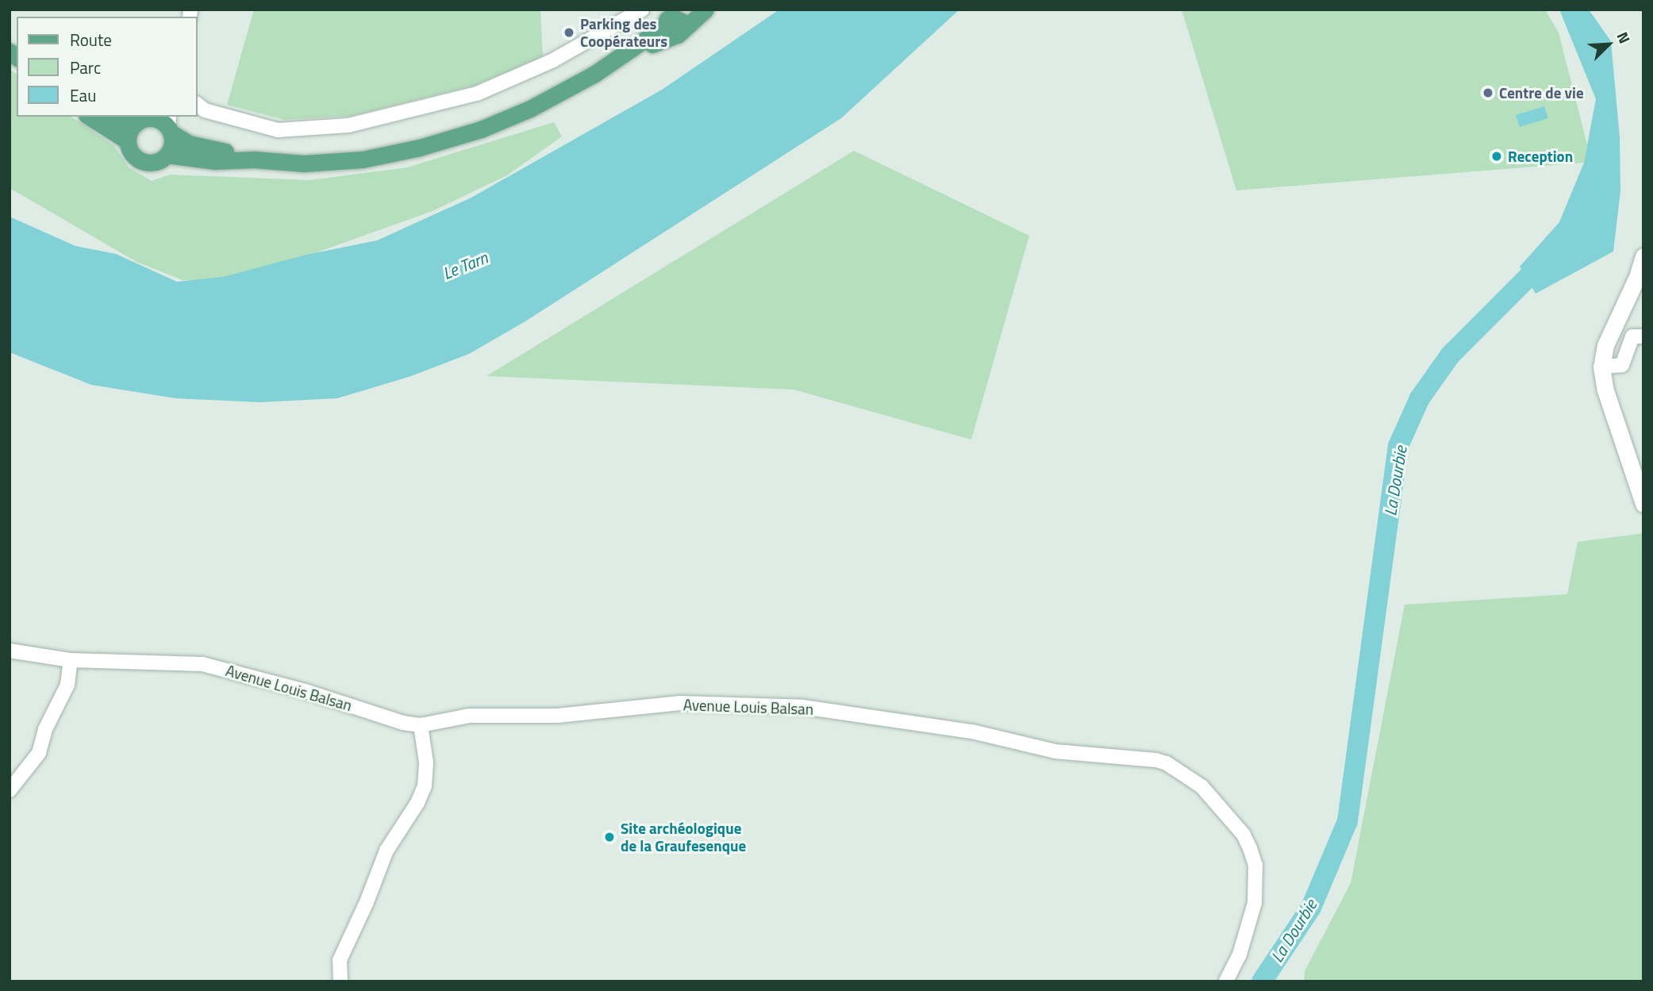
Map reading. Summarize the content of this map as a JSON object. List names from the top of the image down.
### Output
{
  "streets": {
    "street": ["Avenue Louis Balsan"]
  },
  "water": ["Le Tarn", "La Dourbie"],
  "places": [
    "Parking des Coopérateurs",
    "Centre de vie",
    "Reception",
    "Site archéologique de la Graufesenque"
  ],
  "legend": ["Route", "Parc", "Eau"],
  "north": "top right"
}
